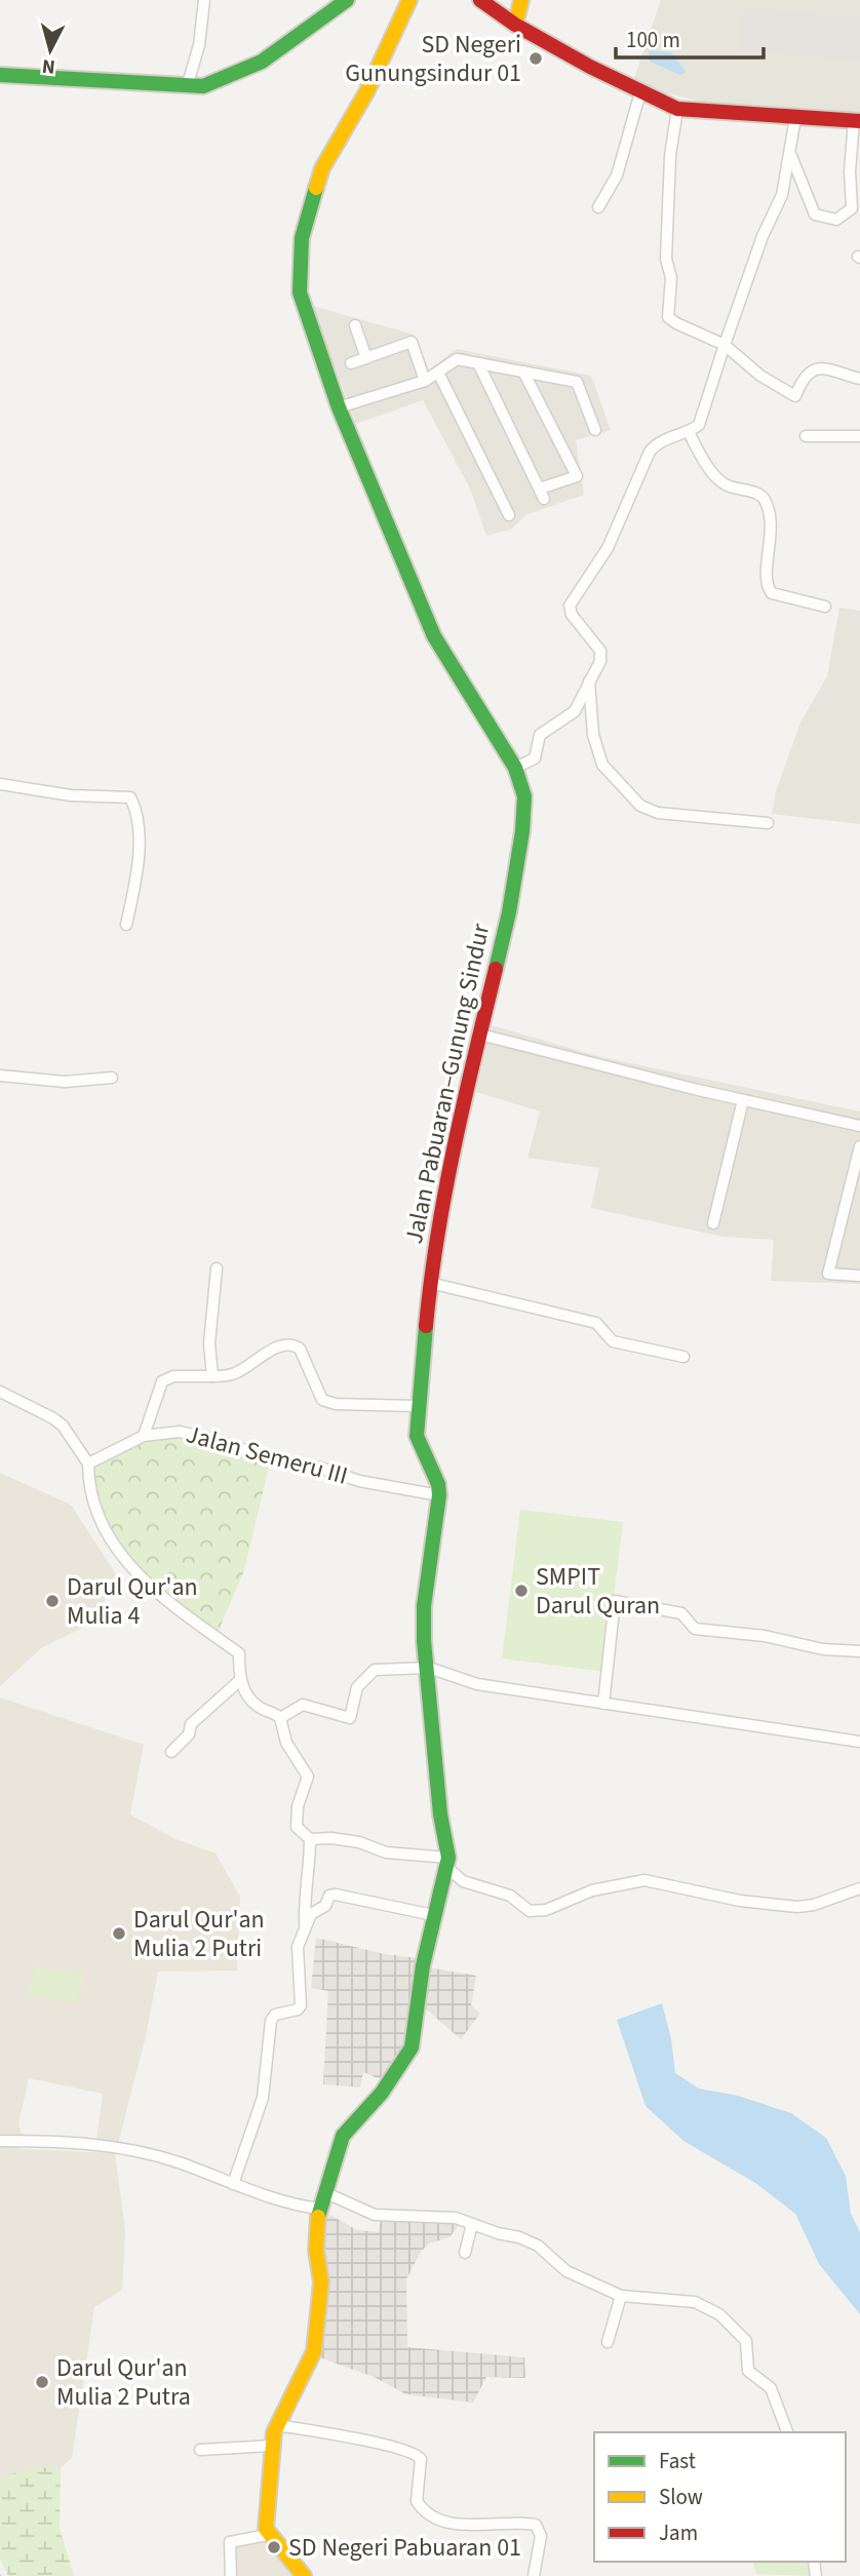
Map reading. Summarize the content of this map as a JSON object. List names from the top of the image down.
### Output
{
  "streets": {
    "street": ["Jalan Pabuaran–Gunung Sindur", "Jalan Semeru III"]
  },
  "crossings": [
    ["Jalan Pabuaran–Gunung Sindur", "Jalan Semeru III"]
  ],
  "places": [
    "SD Negeri Gunungsindur 01",
    "SMPIT Darul Quran",
    "Darul Qur'an Mulia 4",
    "Darul Qur'an Mulia 2 Putri",
    "Darul Qur'an Mulia 2 Putra",
    "SD Negeri Pabuaran 01"
  ],
  "legend": ["Fast", "Slow", "Jam"],
  "scale_bar": "100 m",
  "north": "bottom"
}
